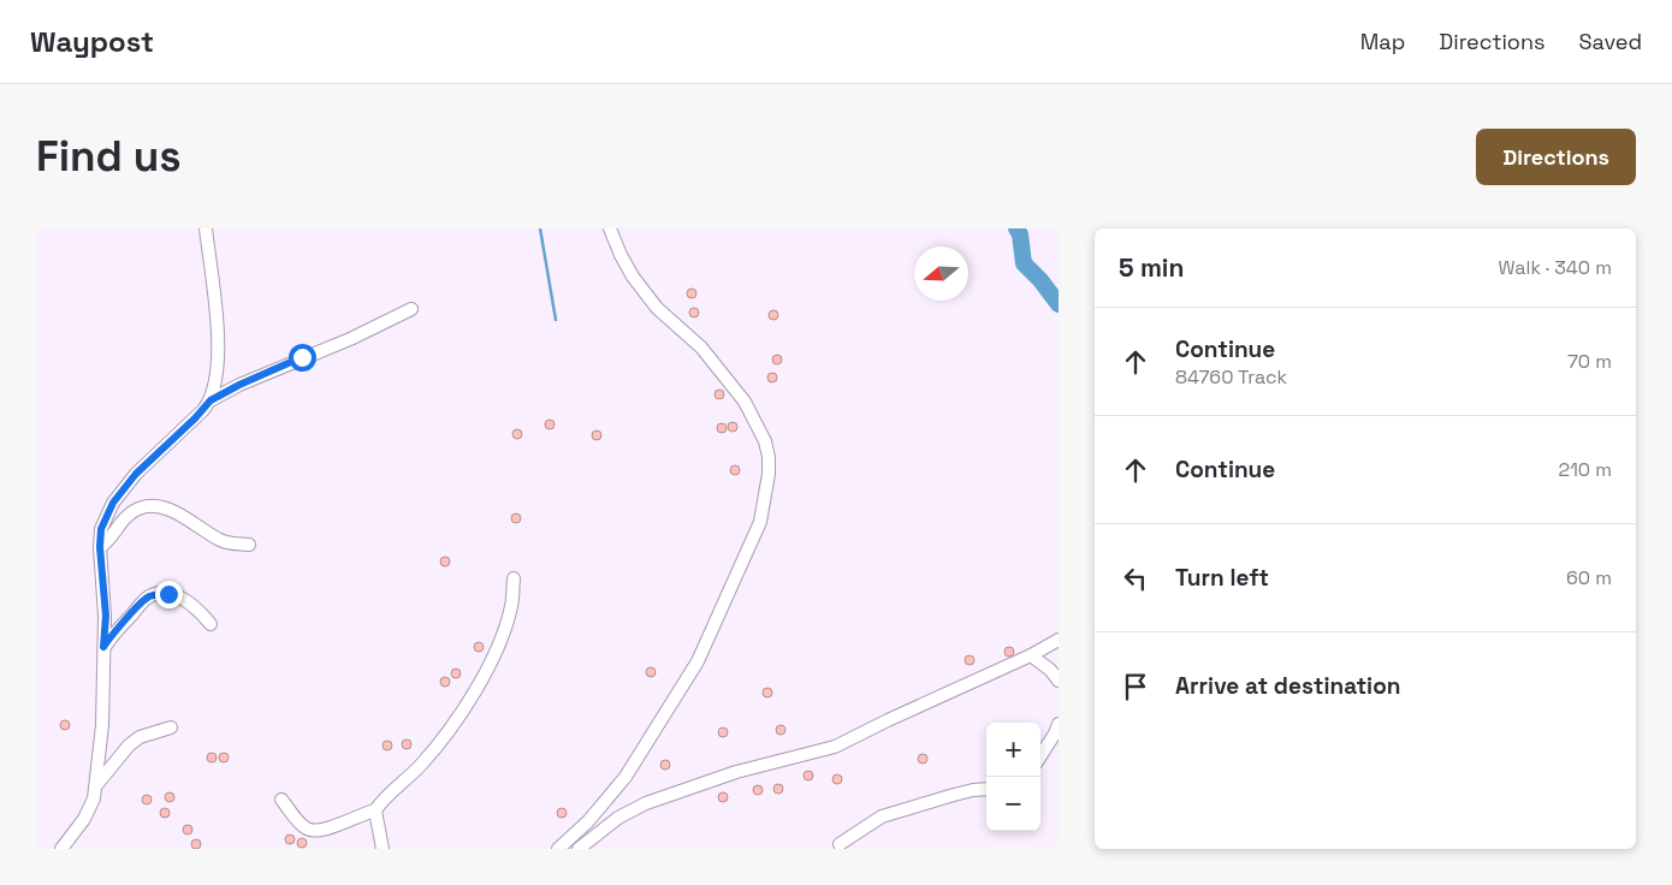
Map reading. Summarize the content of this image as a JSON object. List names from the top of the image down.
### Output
{
  "north": "left",
  "page": {
    "header": "Waypost",
    "nav": ["Map", "Directions", "Saved"],
    "buttons": "Directions",
    "title": "Find us",
    "heading": ["5 min", "Walk · 340 m"],
    "list": [
      ["Continue", "84760 Track", "70 m"],
      ["Continue", "210 m"],
      ["Turn left", "60 m"],
      "Arrive at destination"
    ],
    "map_buttons": ["+", "−"]
  }
}
